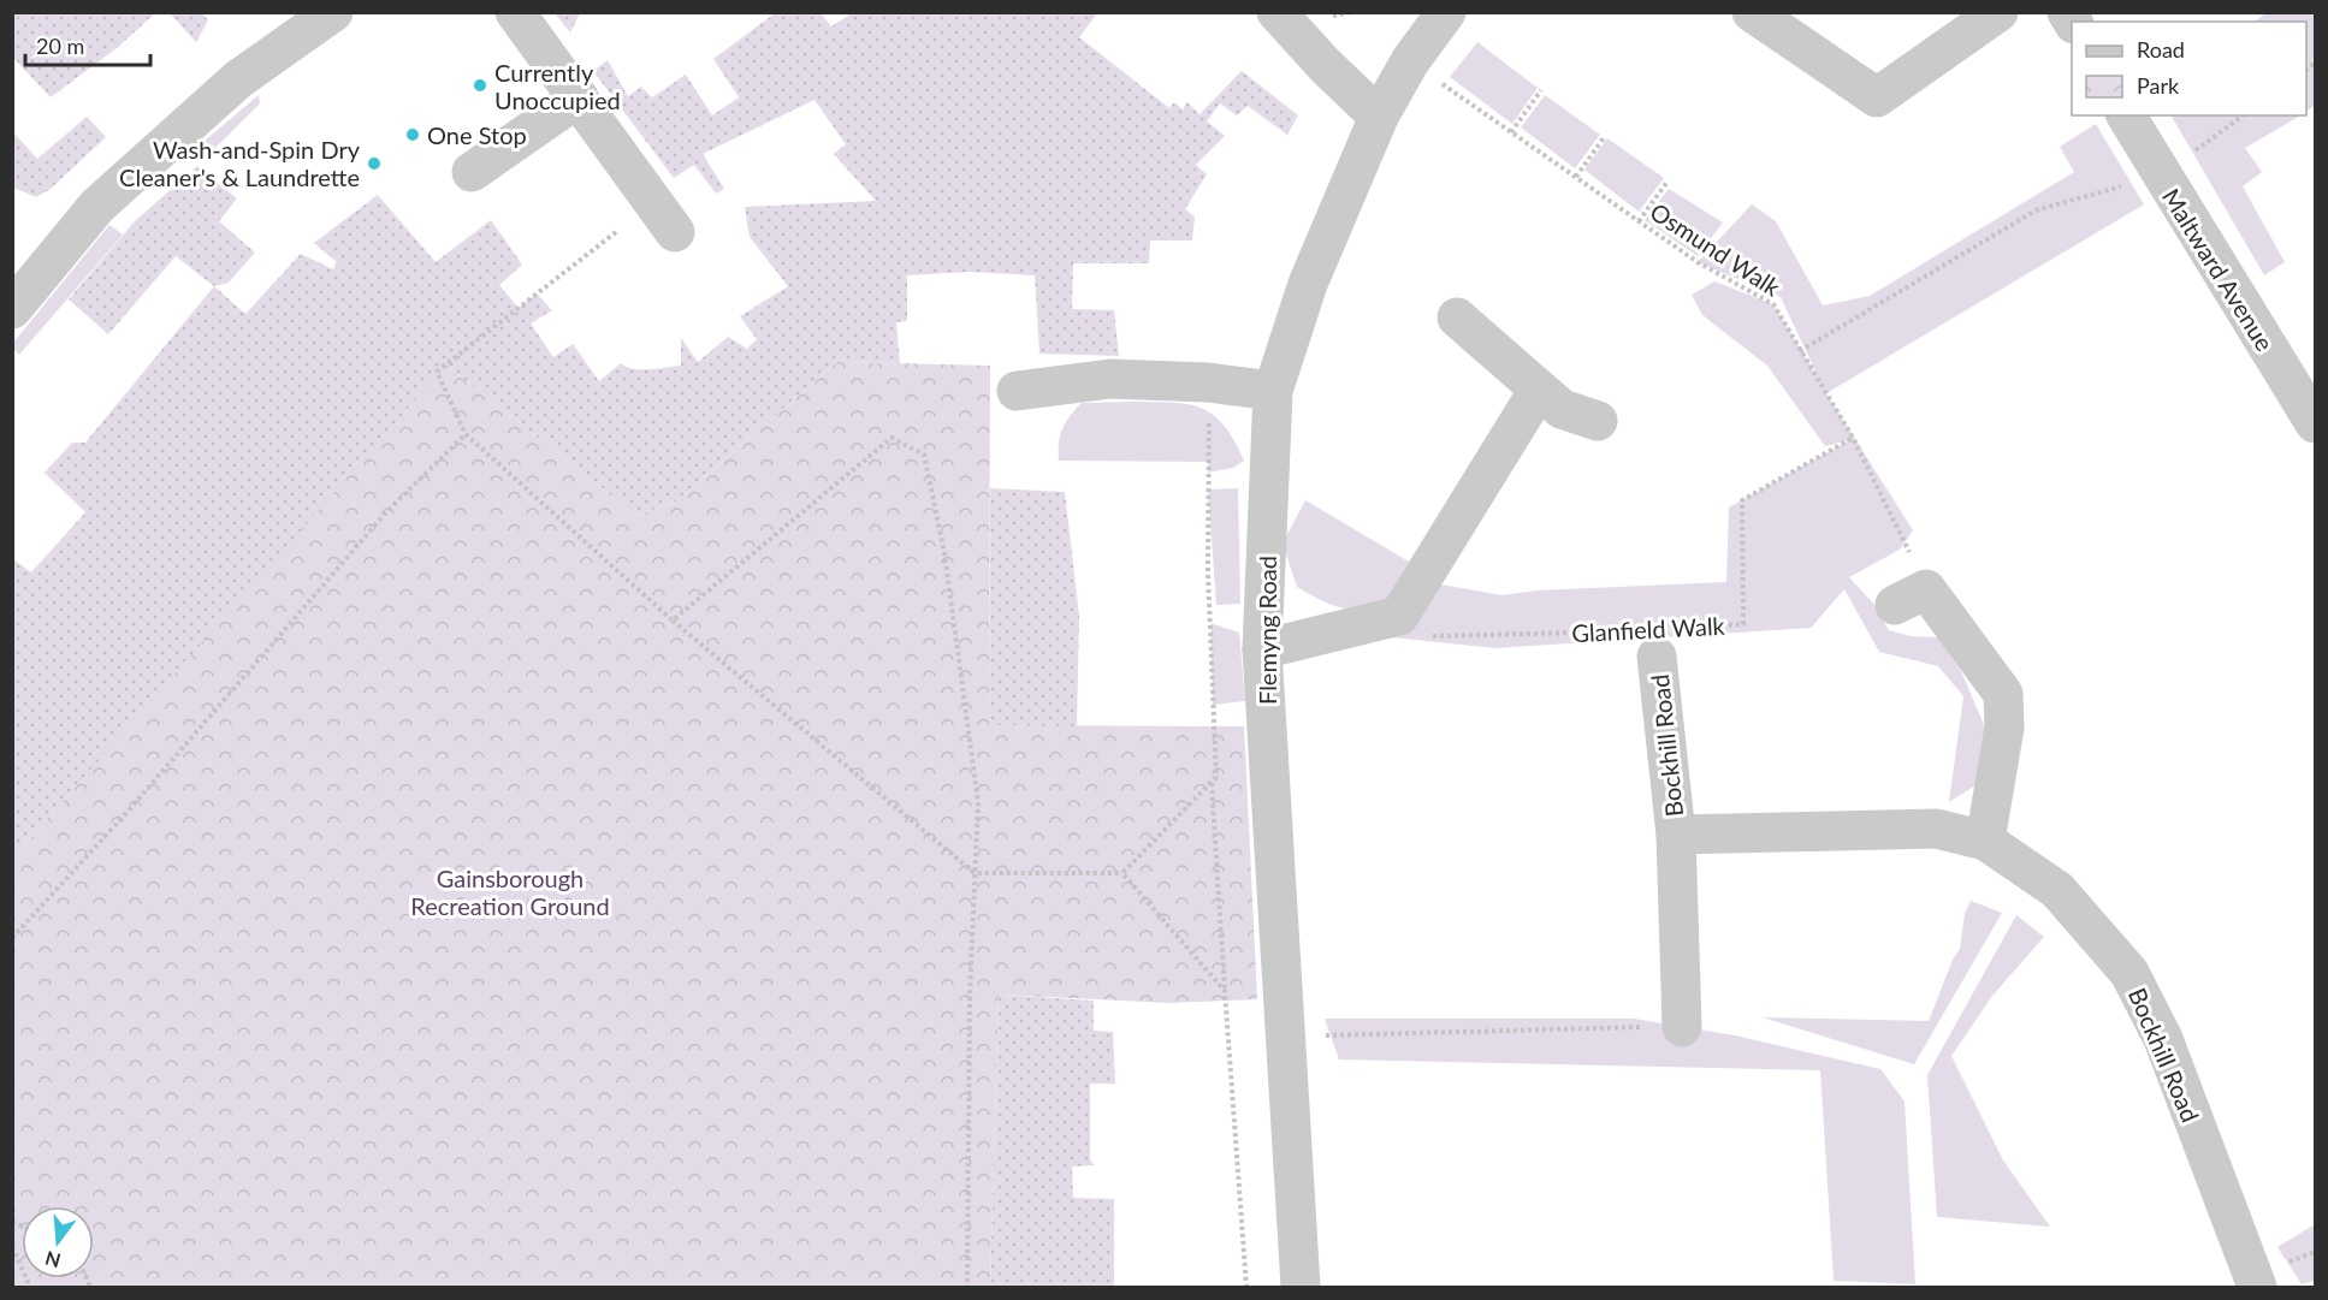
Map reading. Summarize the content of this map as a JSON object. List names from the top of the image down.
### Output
{
  "streets": {
    "street": ["Maltward Avenue", "Flemyng Road", "Bockhill Road"],
    "path": ["Osmund Walk", "Glanfield Walk"]
  },
  "crossings": [
    ["Osmund Walk", "Glanfield Walk"],
    ["Osmund Walk", "Flemyng Road"],
    ["Glanfield Walk", "Bockhill Road"]
  ],
  "parks": ["Gainsborough Recreation Ground"],
  "places": ["Currently Unoccupied", "One Stop", "Wash-and-Spin Dry Cleaner's & Laundrette"],
  "legend": ["Road", "Park"],
  "scale_bar": "20 m",
  "north": "bottom"
}
